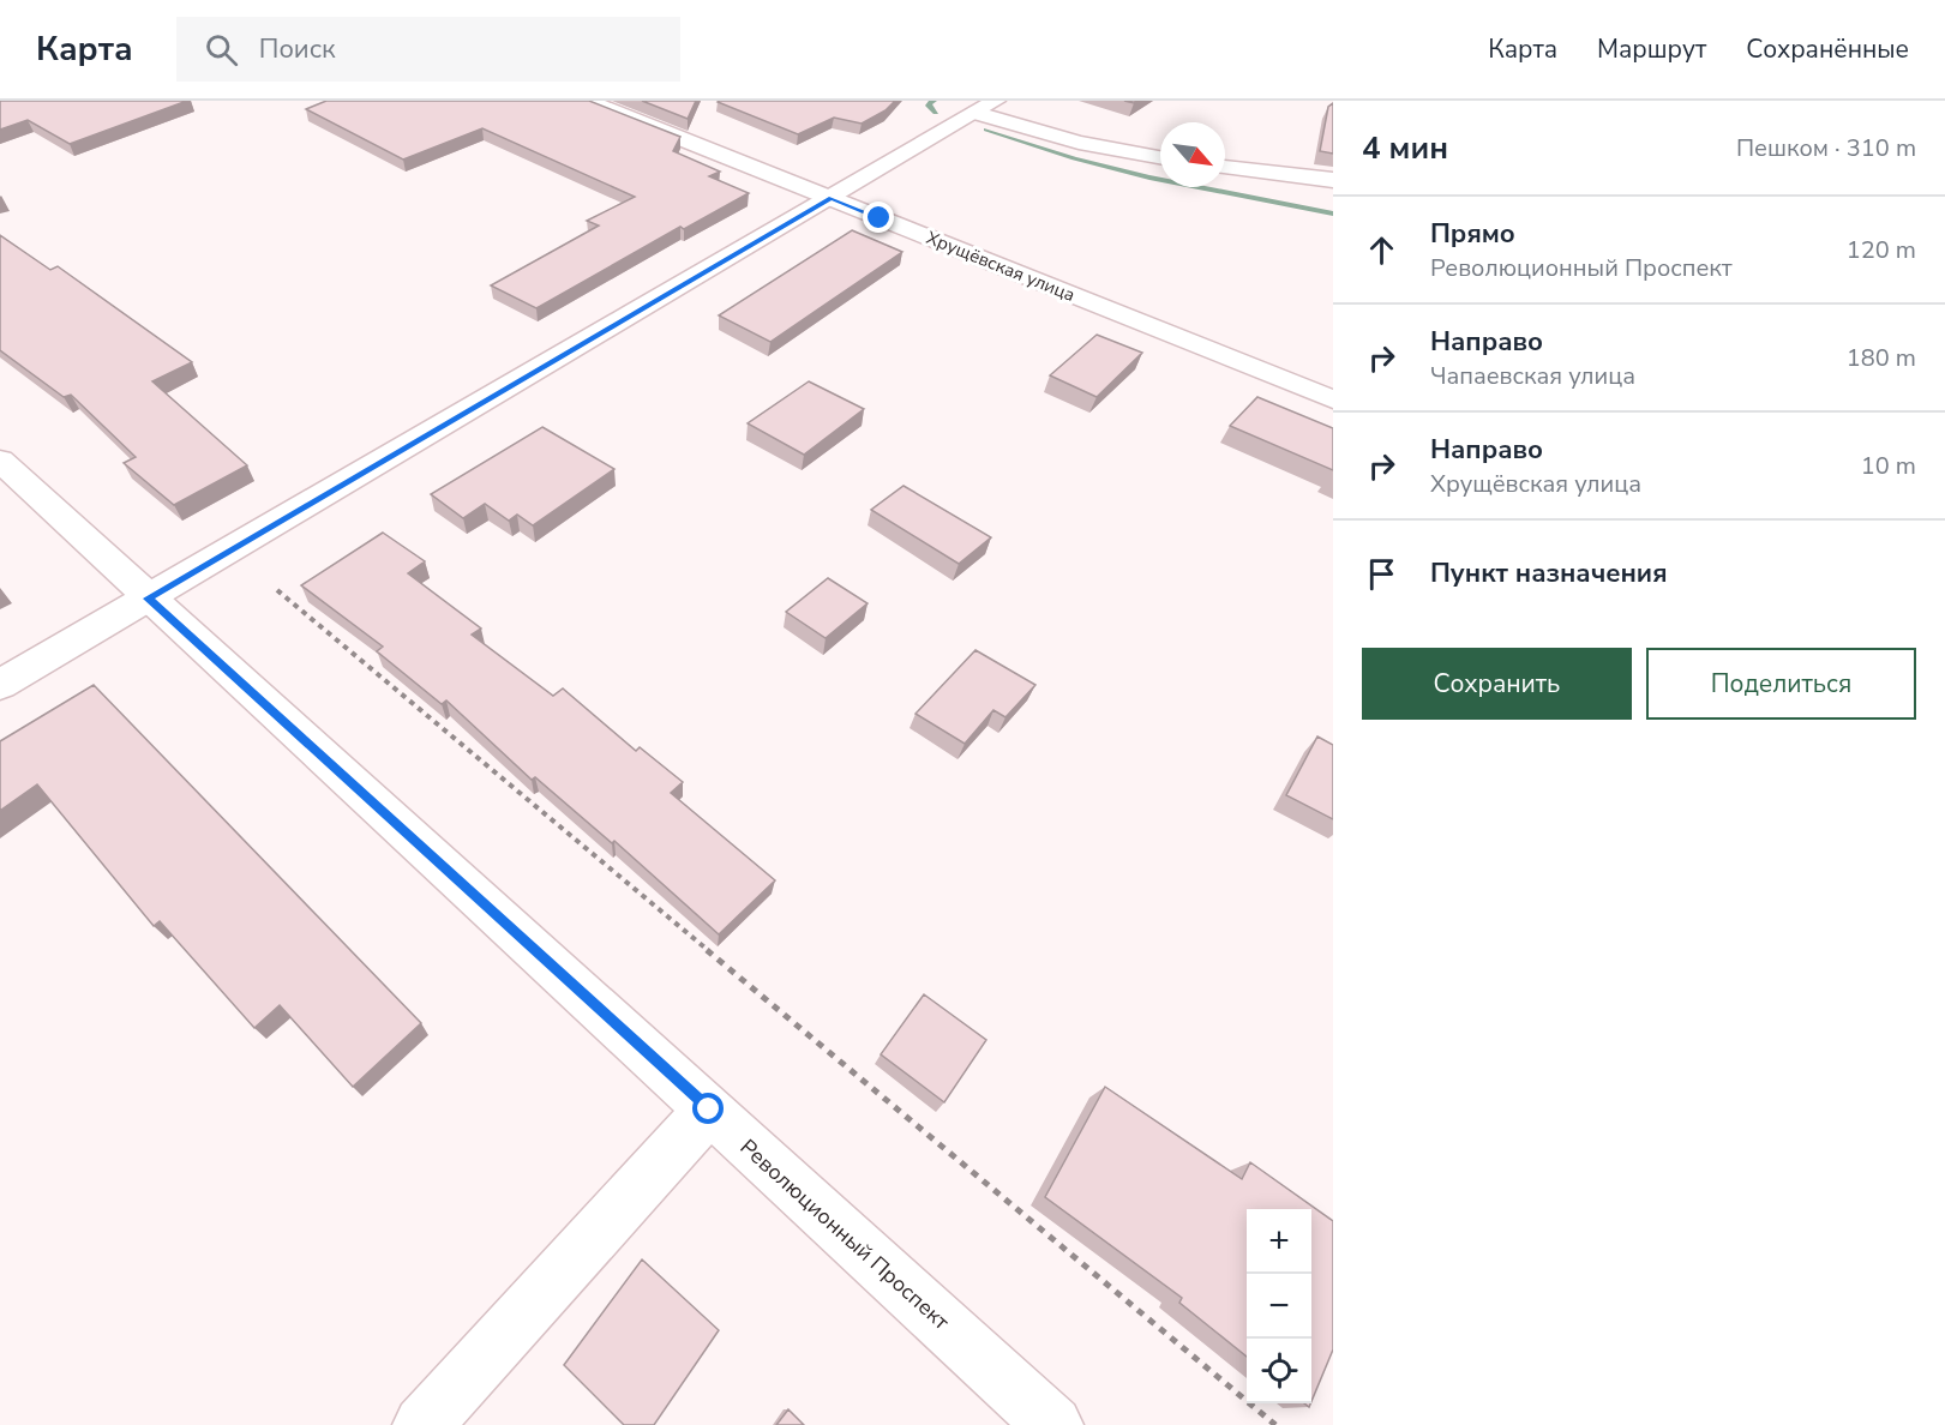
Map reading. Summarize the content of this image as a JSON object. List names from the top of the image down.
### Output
{
  "streets": {
    "street": ["Хрущёвская улица", "Революционный Проспект"]
  },
  "north": "bottom right",
  "page": {
    "header": "Карта",
    "search": "Поиск",
    "nav": ["Карта", "Маршрут", "Сохранённые"],
    "heading": ["4 мин", "Пешком · 310 m"],
    "list": [
      ["Прямо", "Революционный Проспект", "120 m"],
      ["Направо", "Чапаевская улица", "180 m"],
      ["Направо", "Хрущёвская улица", "10 m"],
      "Пункт назначения"
    ],
    "buttons": ["Сохранить", "Поделиться"],
    "map_buttons": ["+", "−"]
  }
}
